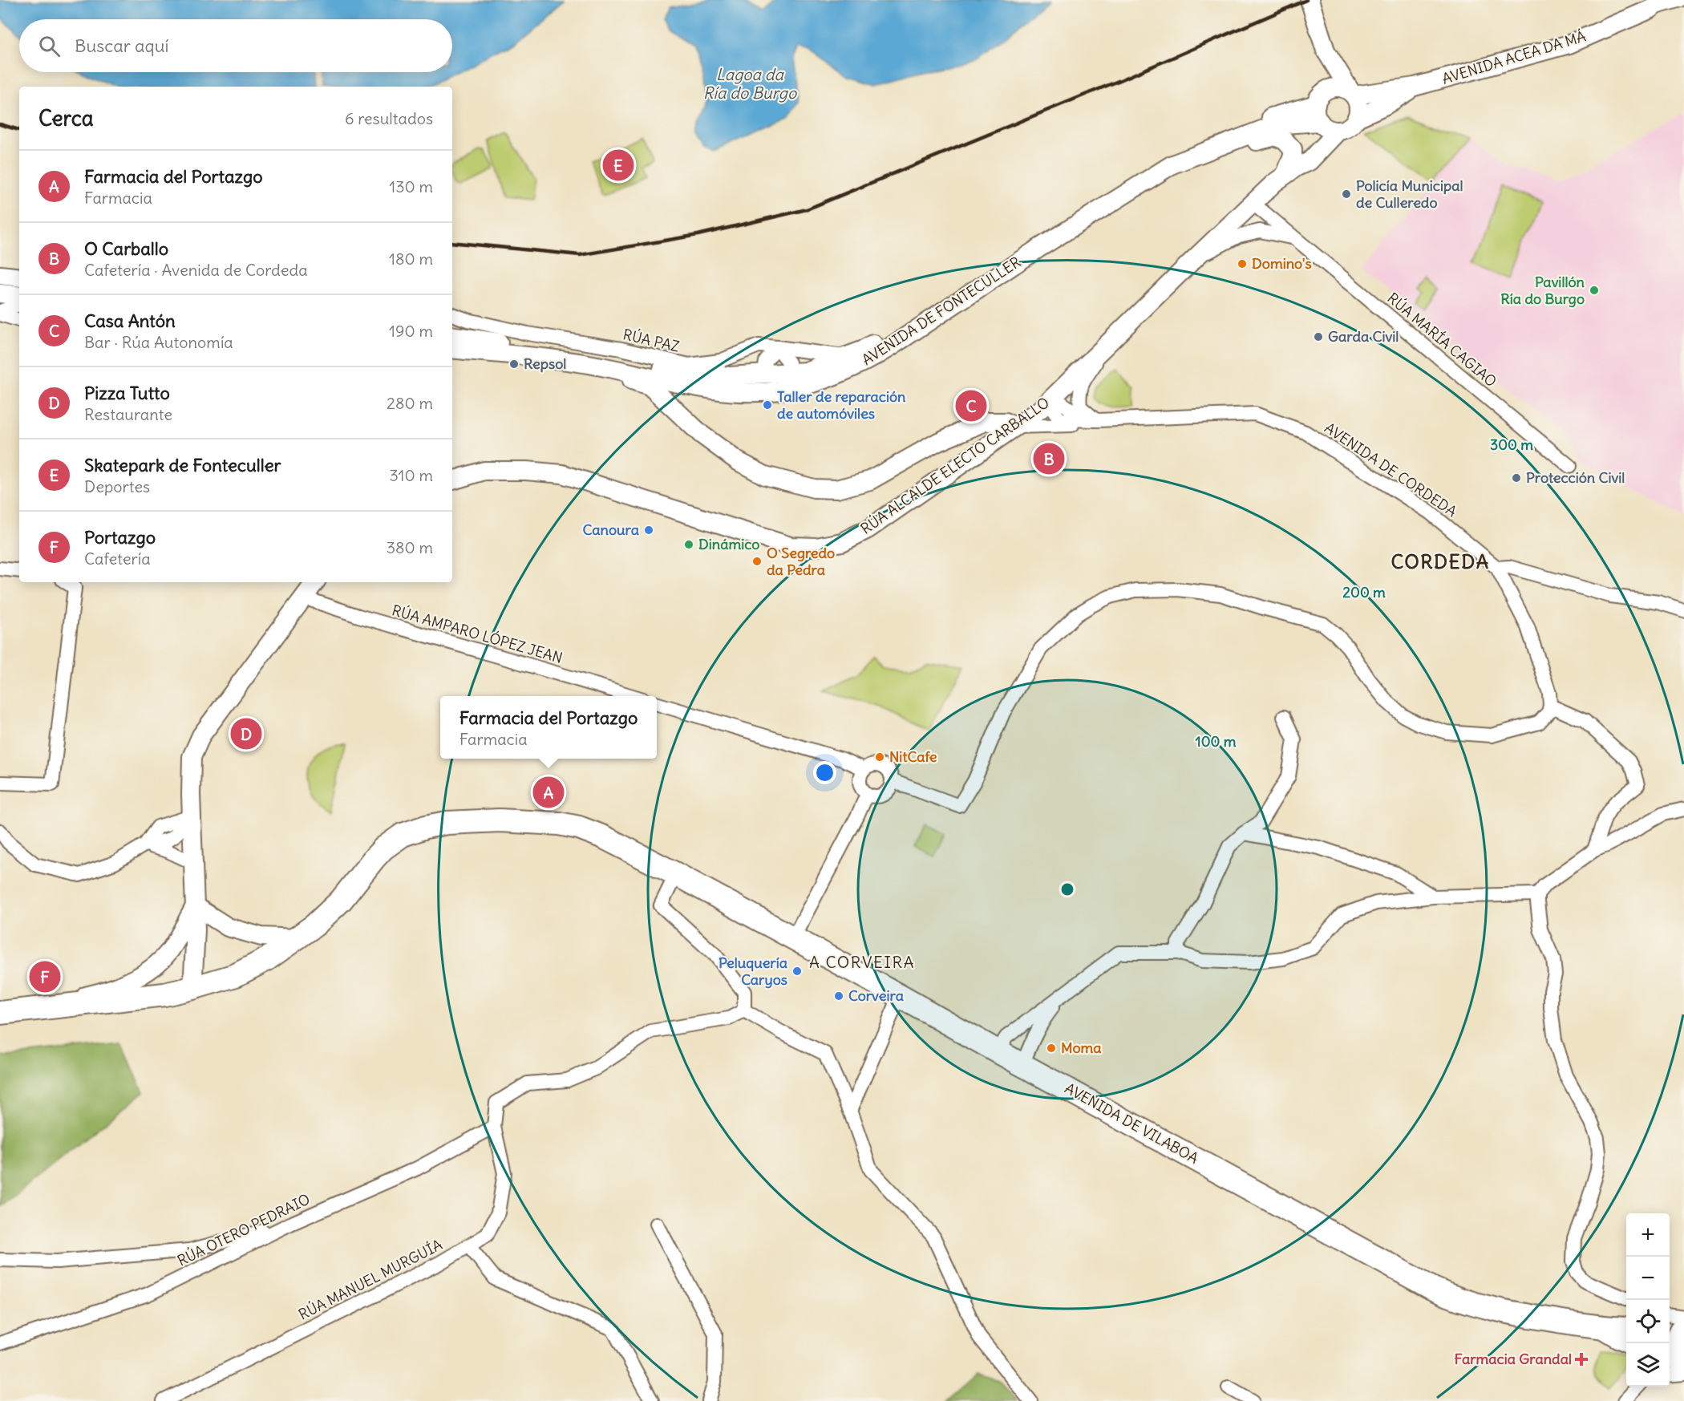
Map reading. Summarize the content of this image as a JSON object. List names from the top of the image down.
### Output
{
  "streets": {
    "highway": ["AVENIDA DE VILABOA"],
    "street": [
      "AVENIDA ACEA DA MÁ",
      "AVENIDA DE FONTECULLER",
      "RÚA MARÍA CAGIAO",
      "RÚA PAZ",
      "RÚA ALCALDE ELECTO CARBALLO",
      "AVENIDA DE CORDEDA",
      "RÚA AMPARO LÓPEZ JEAN",
      "RÚA OTERO PEDRAIO",
      "RÚA MANUEL MURGUÍA"
    ]
  },
  "crossings": [
    ["AVENIDA ACEA DA MÁ", "AVENIDA DE FONTECULLER"],
    ["AVENIDA ACEA DA MÁ", "RÚA ALCALDE ELECTO CARBALLO"],
    ["AVENIDA DE FONTECULLER", "RÚA PAZ"],
    ["AVENIDA DE FONTECULLER", "RÚA ALCALDE ELECTO CARBALLO"],
    ["RÚA MARÍA CAGIAO", "RÚA ALCALDE ELECTO CARBALLO"],
    ["RÚA ALCALDE ELECTO CARBALLO", "AVENIDA DE CORDEDA"],
    ["RÚA OTERO PEDRAIO", "RÚA MANUEL MURGUÍA"]
  ],
  "districts": ["CORDEDA", "A CORVEIRA"],
  "water": ["Lagoa da Ría do Burgo"],
  "places": {
    "other": [
      "Policía Municipal de Culleredo",
      "Domino's",
      "Pavillón Ría do Burgo",
      "Garda Civil",
      "Repsol",
      "Taller de reparación de automóviles",
      "Protección Civil",
      "Canoura",
      "Dinámico",
      "O Segredo da Pedra",
      "NitCafe",
      "Peluquería Caryos",
      "Corveira",
      "Moma"
    ],
    "health": ["Farmacia Grandal"]
  },
  "page": {
    "search": "Buscar aquí",
    "heading": ["Cerca", "6 resultados"],
    "pins": [
      "E",
      "C",
      "B",
      "D",
      "A",
      "F"
    ],
    "list": [
      {
        "mark": "A",
        "name": "Farmacia del Portazgo",
        "note": "Farmacia",
        "value": "130 m"
      },
      {
        "mark": "B",
        "name": "O Carballo",
        "note": "Cafetería · Avenida de Cordeda",
        "value": "180 m"
      },
      {
        "mark": "C",
        "name": "Casa Antón",
        "note": "Bar · Rúa Autonomía",
        "value": "190 m"
      },
      {
        "mark": "D",
        "name": "Pizza Tutto",
        "note": "Restaurante",
        "value": "280 m"
      },
      {
        "mark": "E",
        "name": "Skatepark de Fonteculler",
        "note": "Deportes",
        "value": "310 m"
      },
      {
        "mark": "F",
        "name": "Portazgo",
        "note": "Cafetería",
        "value": "380 m"
      }
    ],
    "popup": ["Farmacia del Portazgo", "Farmacia"],
    "map_buttons": ["+", "−"]
  },
  "rings": ["300 m", "200 m", "100 m"]
}
